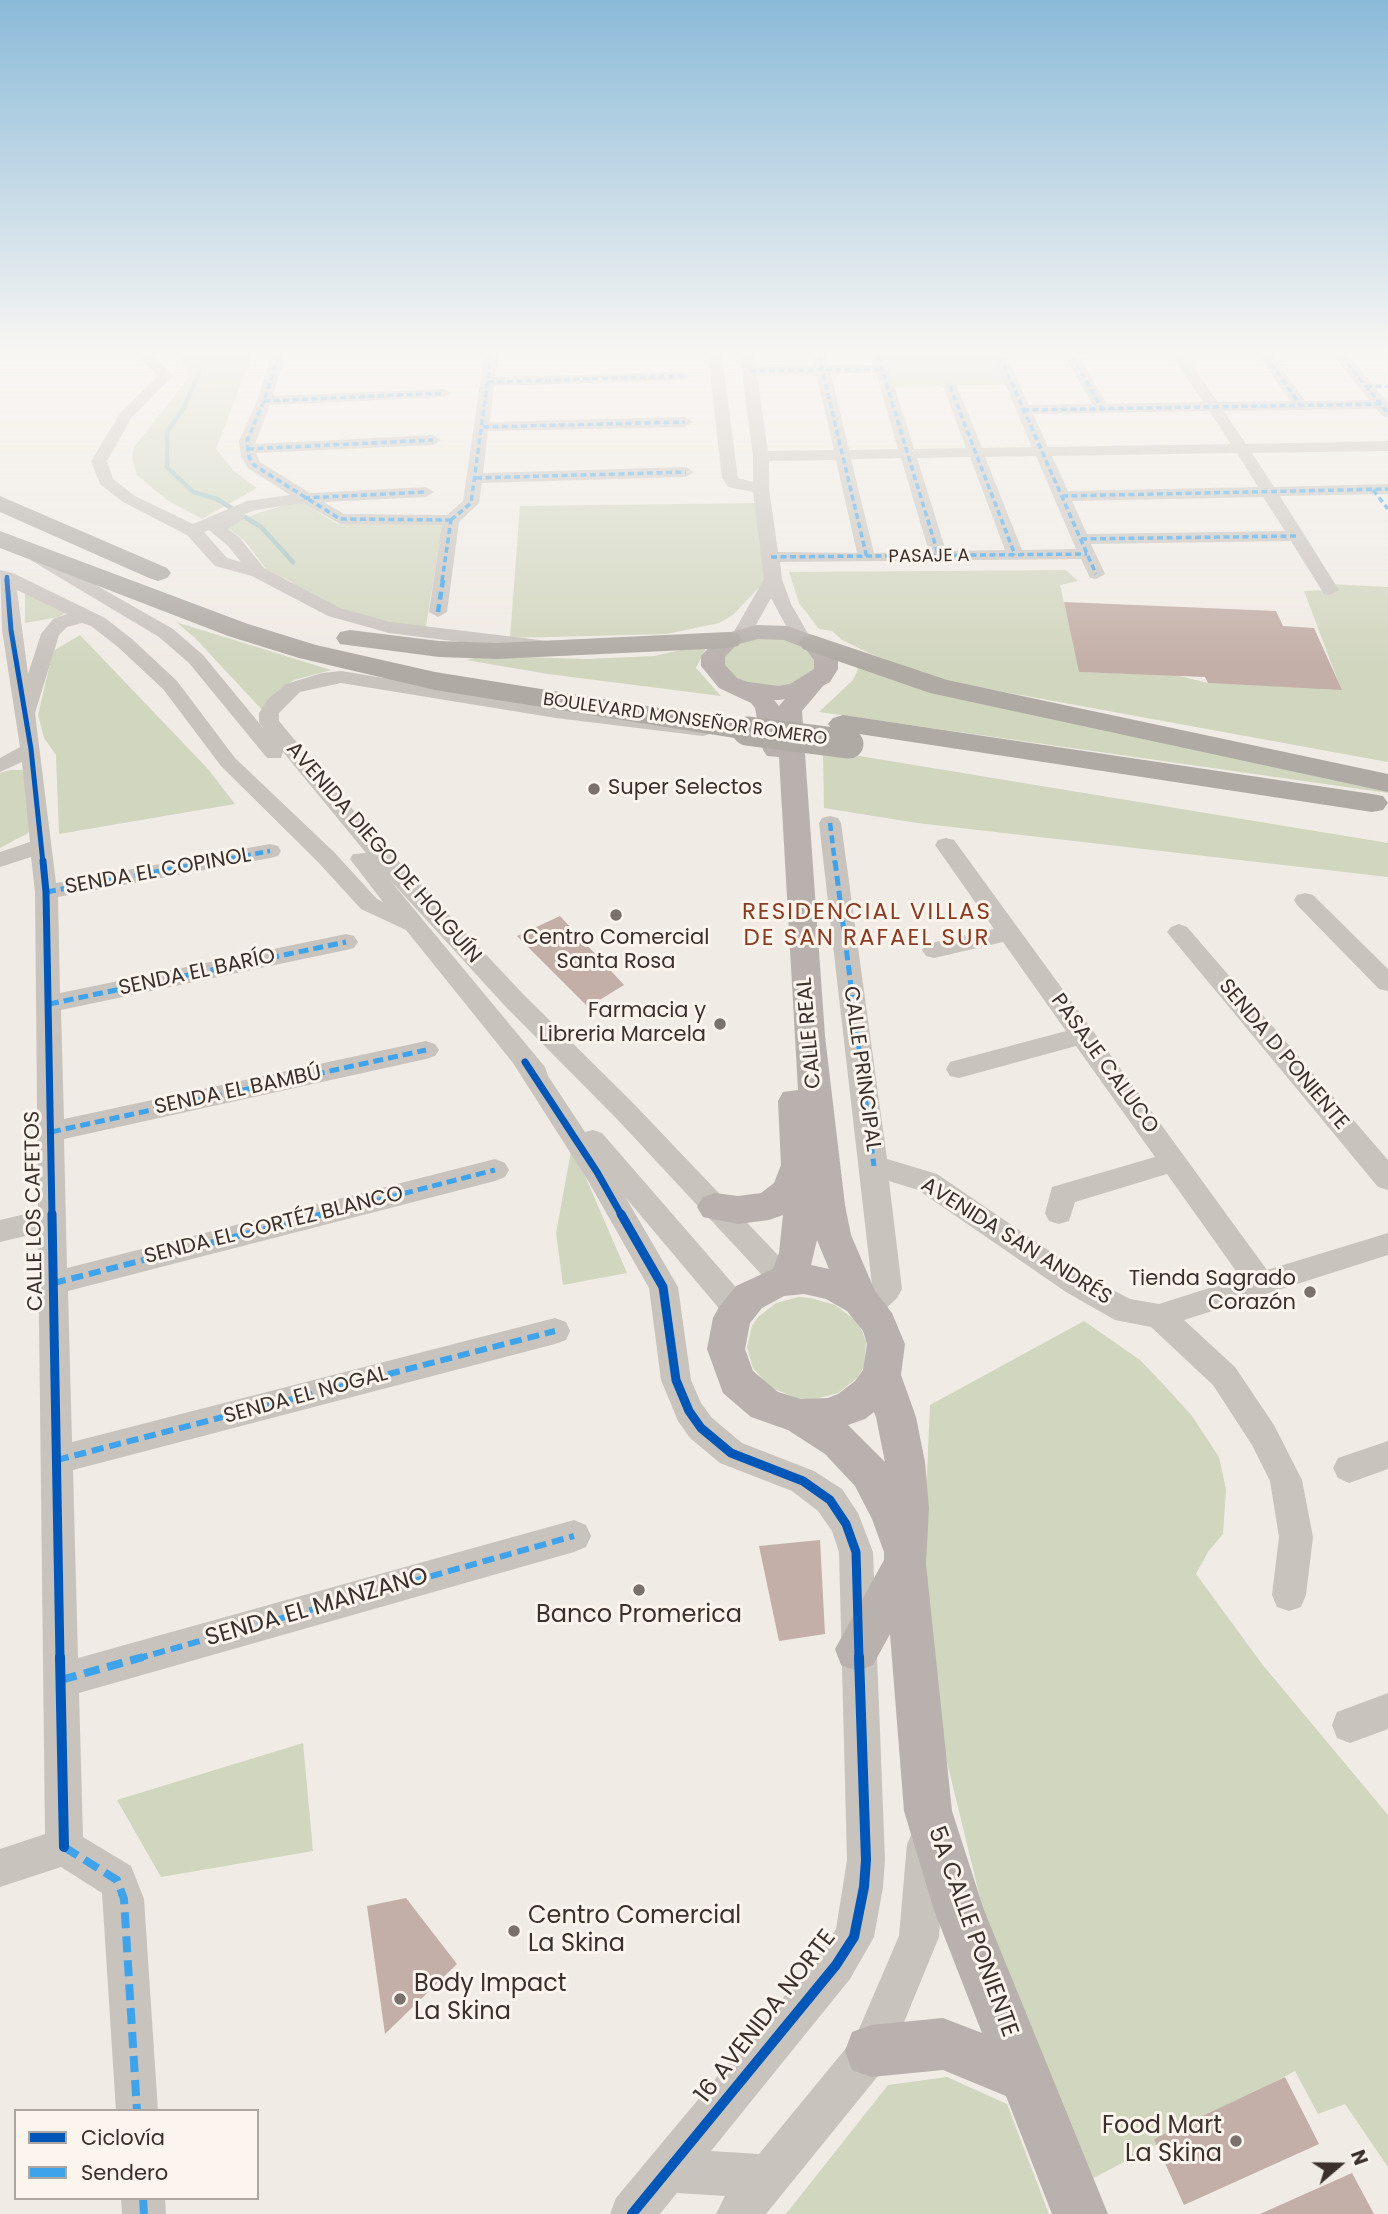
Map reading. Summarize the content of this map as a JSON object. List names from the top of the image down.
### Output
{
  "streets": {
    "highway": ["BOULEVARD MONSEÑOR ROMERO"],
    "main road": ["CALLE REAL", "5A CALLE PONIENTE"],
    "street": [
      "PASAJE A",
      "AVENIDA DIEGO DE HOLGUÍN",
      "SENDA EL COPINOL",
      "SENDA EL BARÍO",
      "SENDA D PONIENTE",
      "PASAJE CALUCO",
      "CALLE PRINCIPAL",
      "SENDA EL BAMBÚ",
      "CALLE LOS CAFETOS",
      "SENDA EL CORTÉZ BLANCO",
      "AVENIDA SAN ANDRÉS",
      "SENDA EL NOGAL",
      "SENDA EL MANZANO",
      "16 AVENIDA NORTE"
    ]
  },
  "crossings": [
    ["BOULEVARD MONSEÑOR ROMERO", "AVENIDA DIEGO DE HOLGUÍN"],
    ["BOULEVARD MONSEÑOR ROMERO", "CALLE REAL"],
    ["AVENIDA DIEGO DE HOLGUÍN", "CALLE REAL"],
    ["AVENIDA DIEGO DE HOLGUÍN", "CALLE PRINCIPAL"],
    ["AVENIDA DIEGO DE HOLGUÍN", "5A CALLE PONIENTE"],
    ["AVENIDA DIEGO DE HOLGUÍN", "16 AVENIDA NORTE"],
    ["SENDA EL COPINOL", "CALLE LOS CAFETOS"],
    ["SENDA EL BARÍO", "CALLE LOS CAFETOS"],
    ["CALLE REAL", "CALLE PRINCIPAL"],
    ["CALLE REAL", "5A CALLE PONIENTE"],
    ["PASAJE CALUCO", "AVENIDA SAN ANDRÉS"],
    ["CALLE PRINCIPAL", "AVENIDA SAN ANDRÉS"],
    ["CALLE PRINCIPAL", "5A CALLE PONIENTE"],
    ["SENDA EL BAMBÚ", "CALLE LOS CAFETOS"],
    ["CALLE LOS CAFETOS", "SENDA EL CORTÉZ BLANCO"],
    ["CALLE LOS CAFETOS", "SENDA EL NOGAL"],
    ["CALLE LOS CAFETOS", "SENDA EL MANZANO"]
  ],
  "districts": ["RESIDENCIAL VILLAS DE SAN RAFAEL SUR"],
  "places": [
    "Super Selectos",
    "Centro Comercial Santa Rosa",
    "Farmacia y Libreria Marcela",
    "Tienda Sagrado Corazón",
    "Banco Promerica",
    "Centro Comercial La Skina",
    "Body Impact La Skina",
    "Food Mart La Skina"
  ],
  "legend": ["Ciclovía", "Sendero"],
  "north": "right"
}
